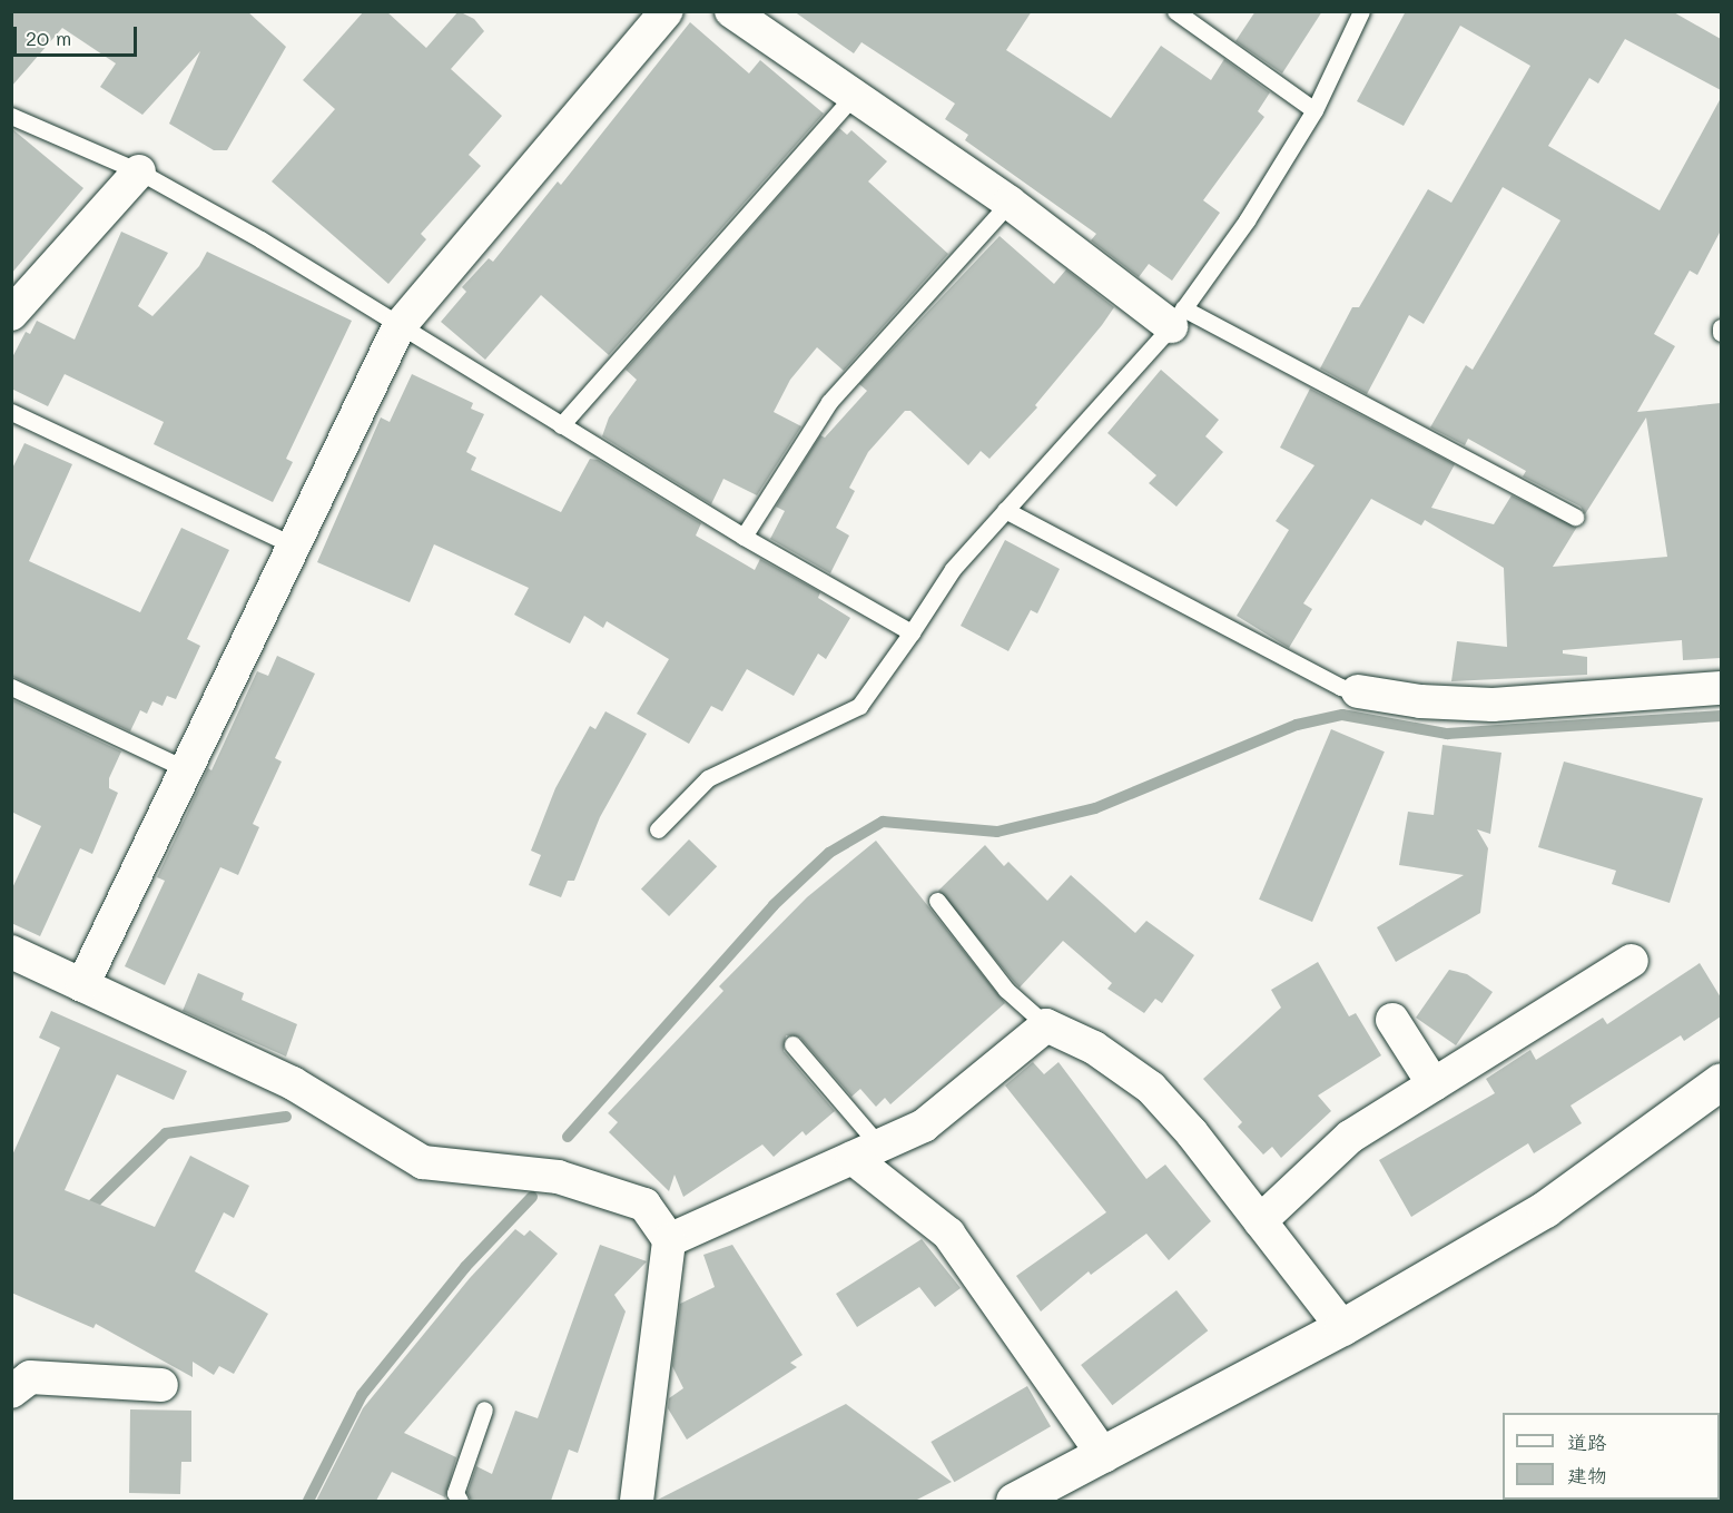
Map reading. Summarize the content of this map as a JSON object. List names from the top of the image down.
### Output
{
  "legend": ["道路", "建物"],
  "scale_bar": "20 m"
}
